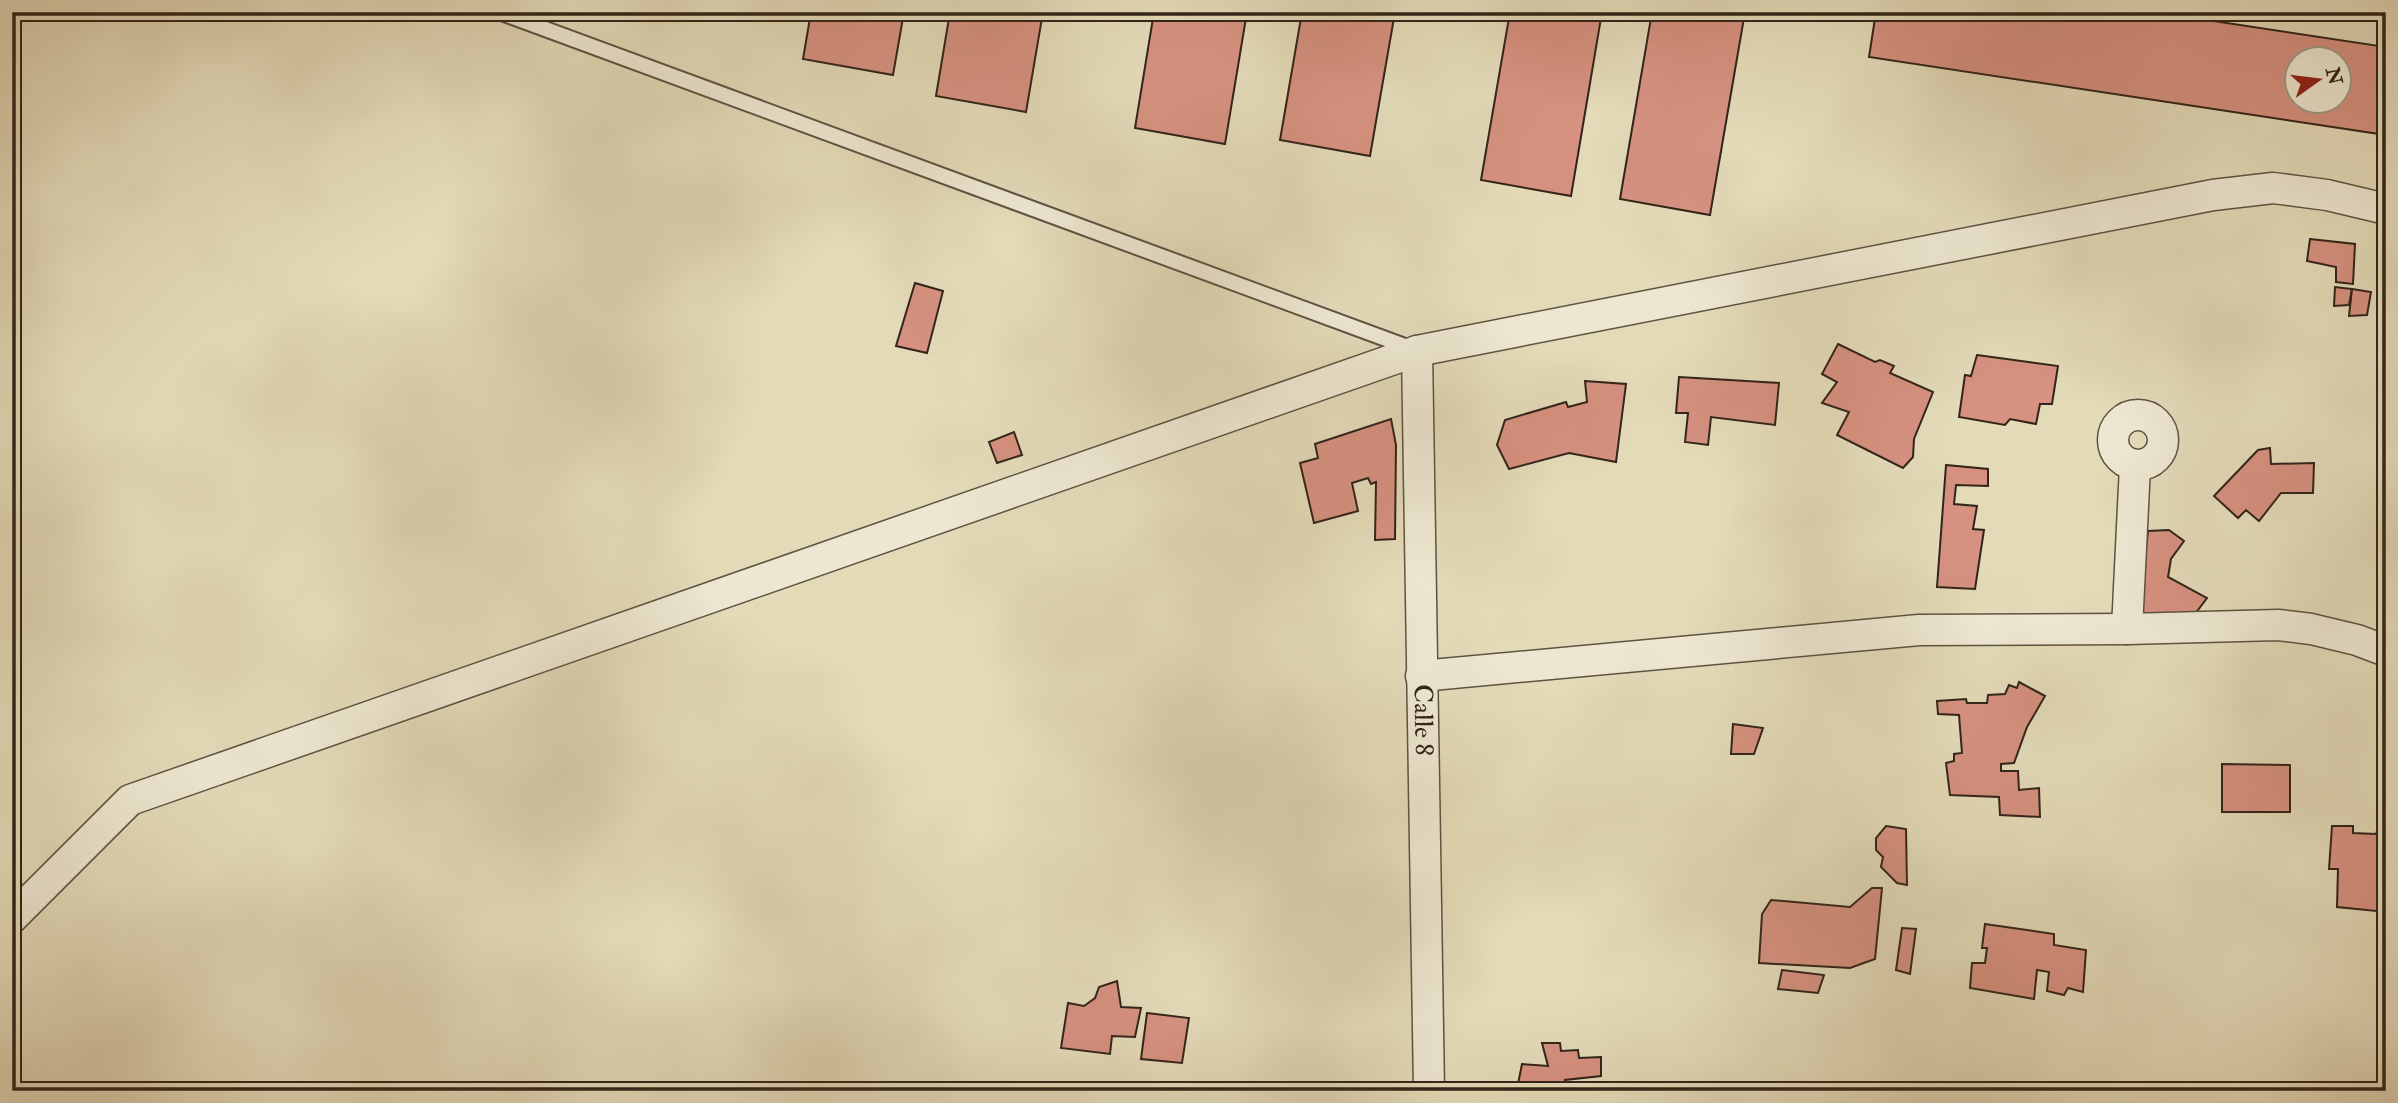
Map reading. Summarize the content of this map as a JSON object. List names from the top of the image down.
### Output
{
  "streets": {
    "street": ["Calle 8"]
  },
  "north": "right"
}
